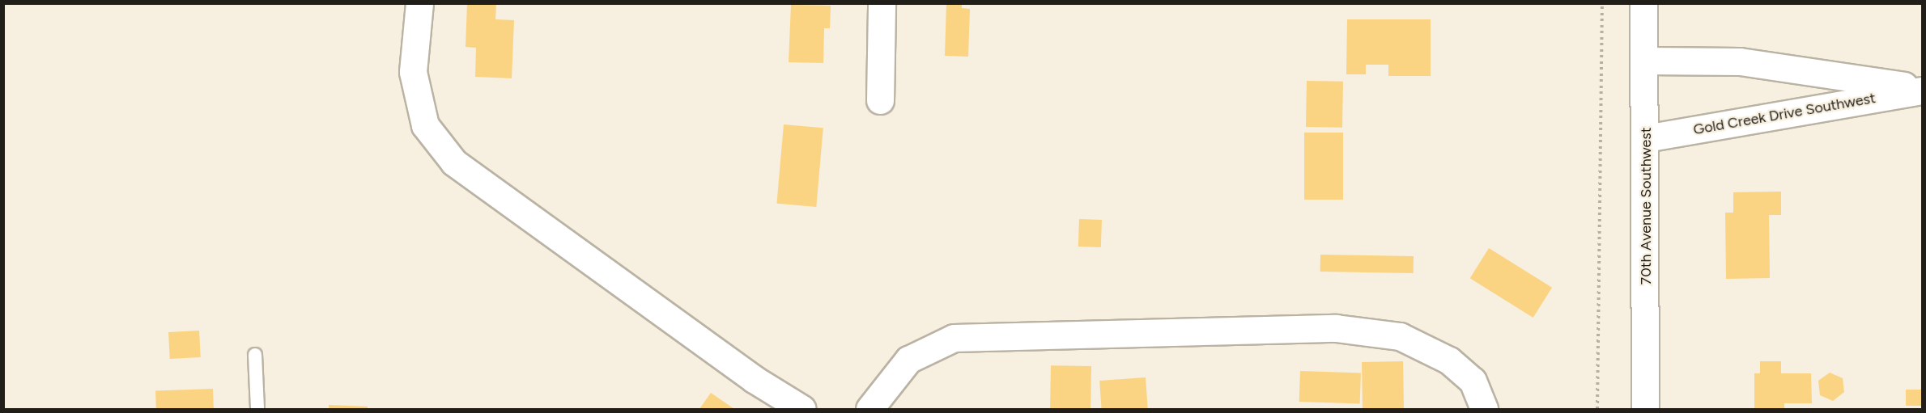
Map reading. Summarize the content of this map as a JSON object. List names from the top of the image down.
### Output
{
  "streets": {
    "street": ["Gold Creek Drive Southwest", "70th Avenue Southwest"]
  },
  "crossings": [
    ["Gold Creek Drive Southwest", "70th Avenue Southwest"]
  ]
}
